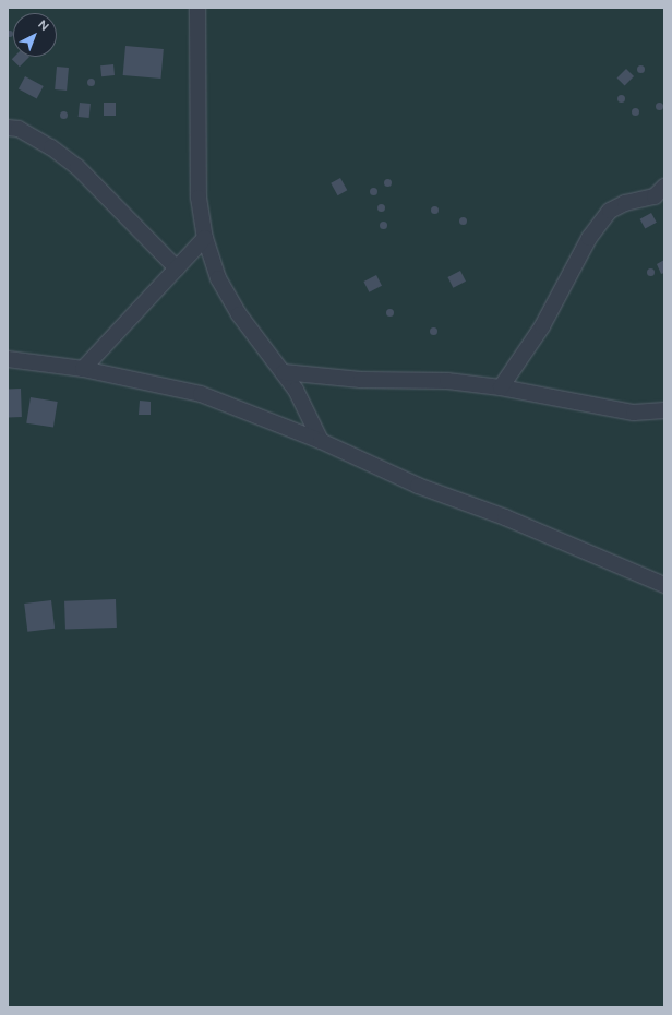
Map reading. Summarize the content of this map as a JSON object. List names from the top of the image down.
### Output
{
  "north": "top right"
}
